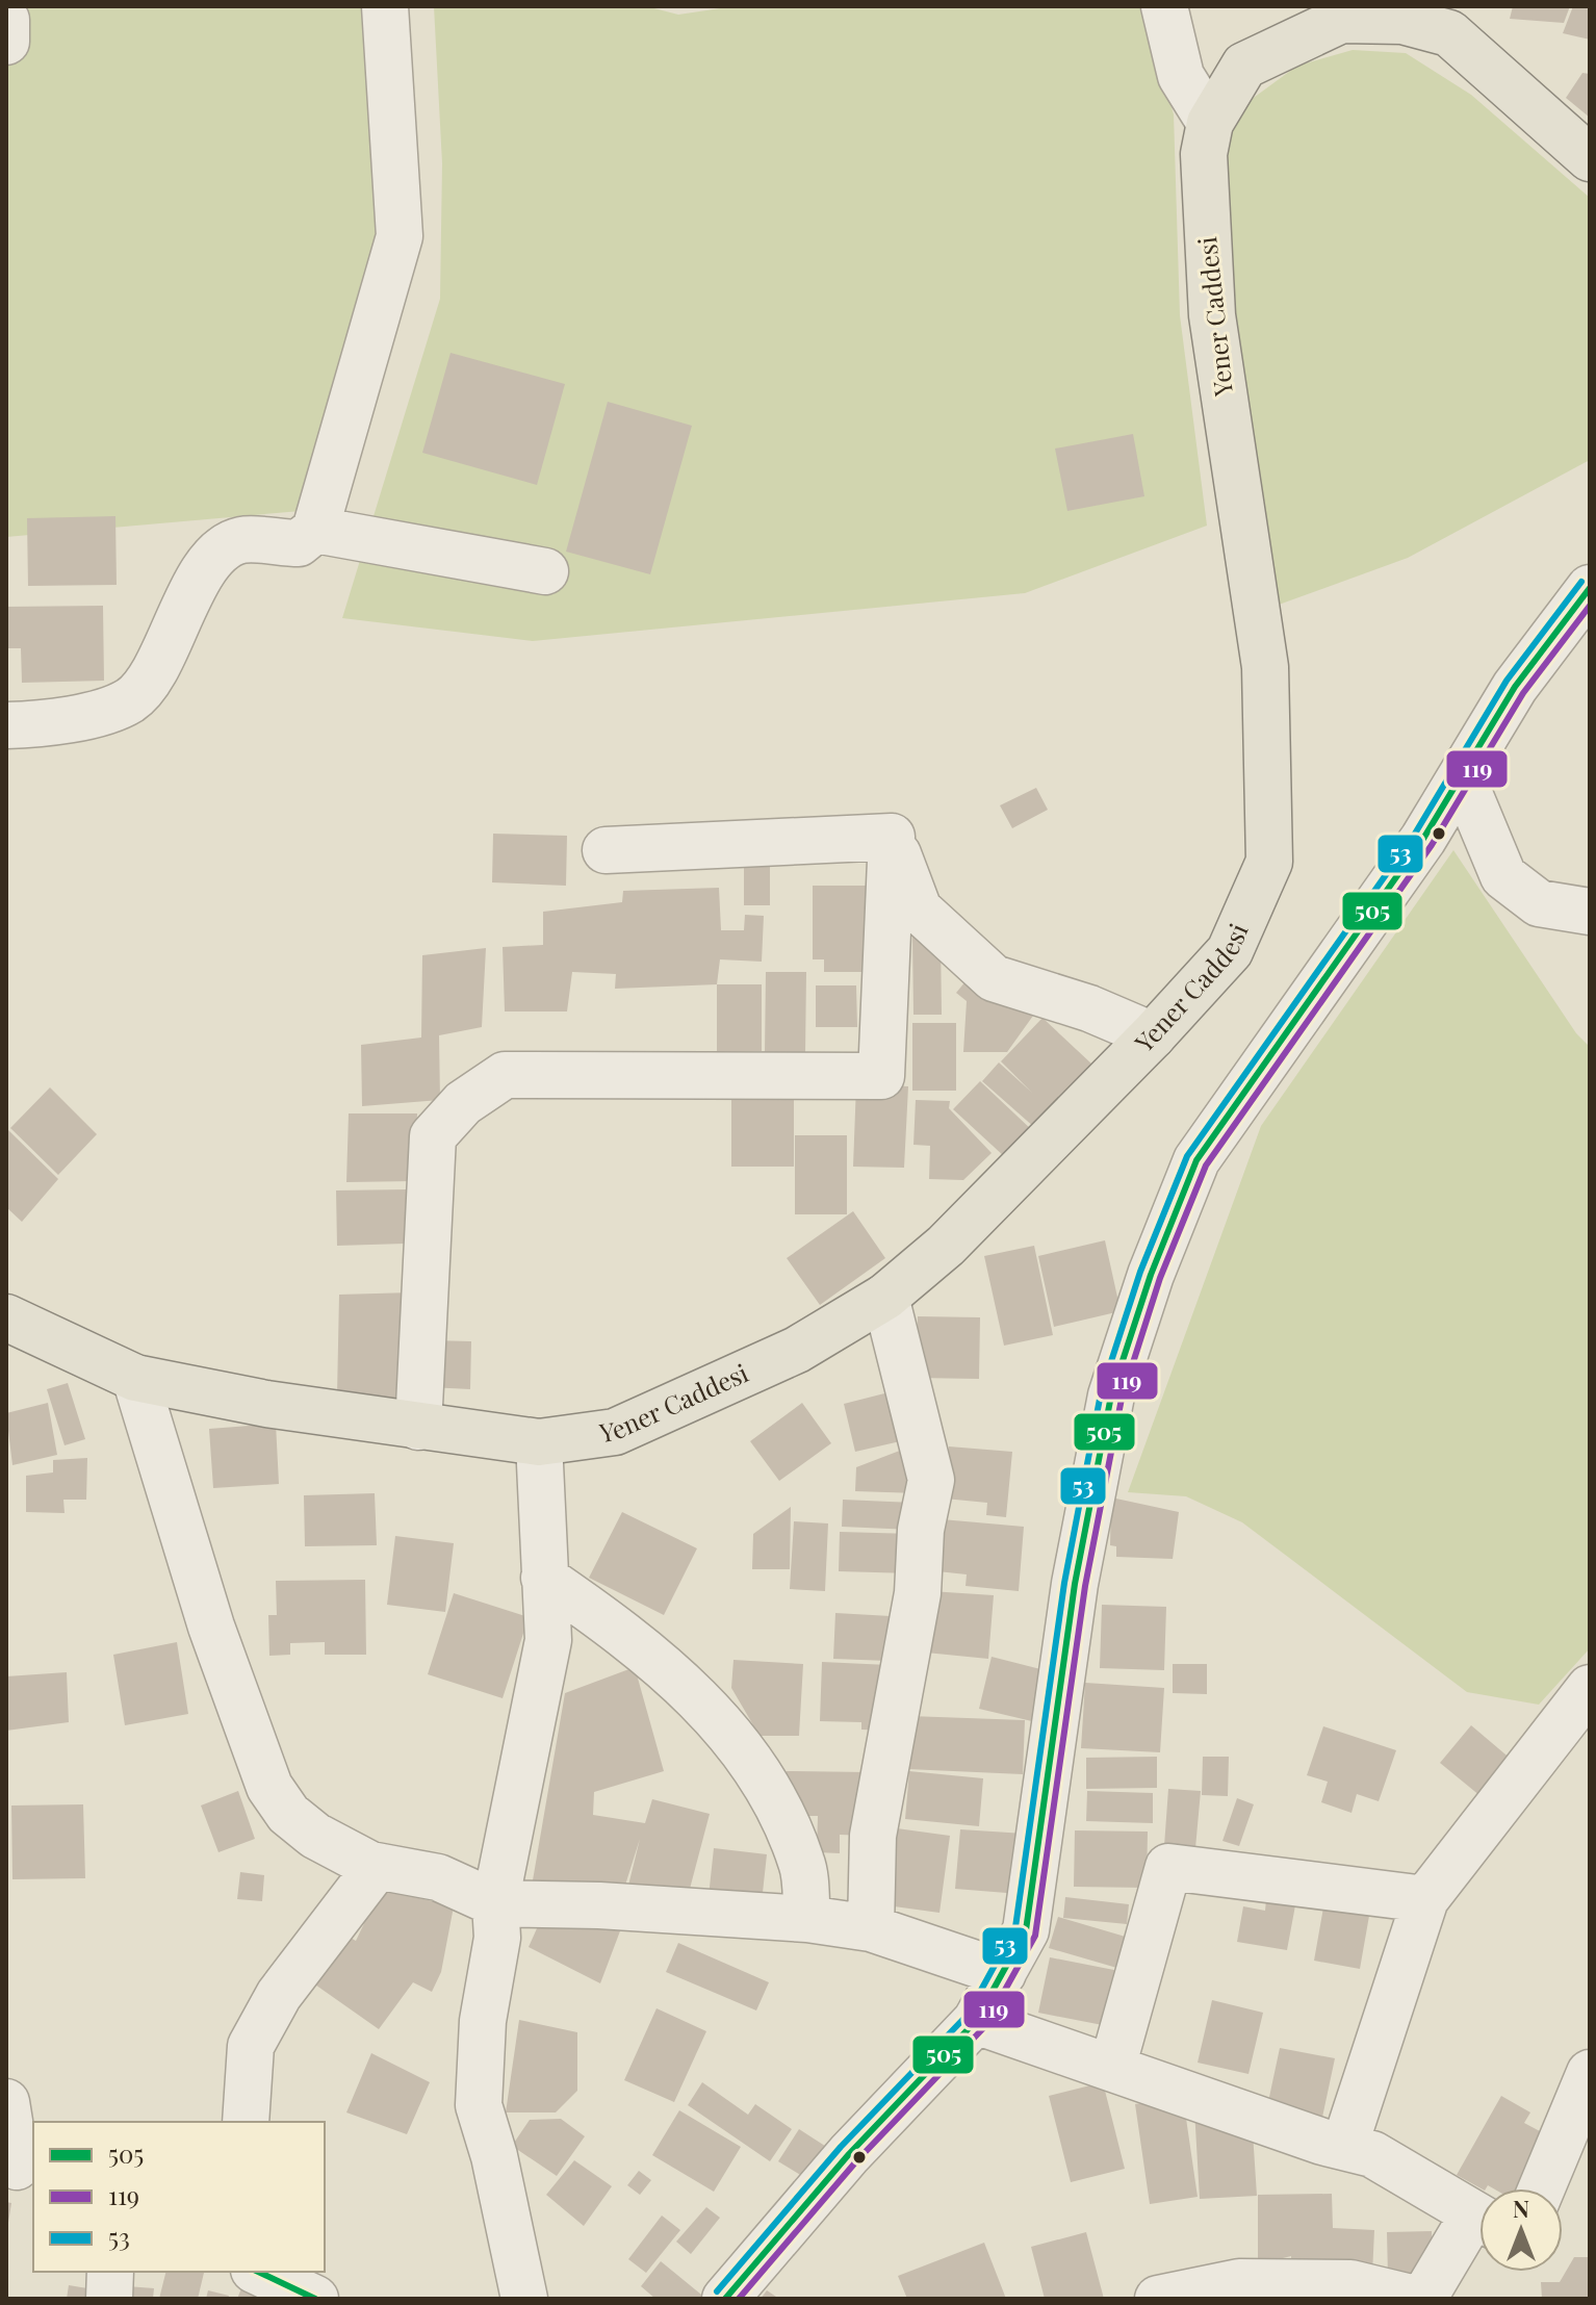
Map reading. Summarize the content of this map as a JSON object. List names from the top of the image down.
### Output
{
  "streets": {
    "main road": ["Yener Caddesi"]
  },
  "lines": ["transit line 53", "transit line 505", "transit line 119"],
  "legend": ["505", "119", "53"],
  "north": "top"
}
